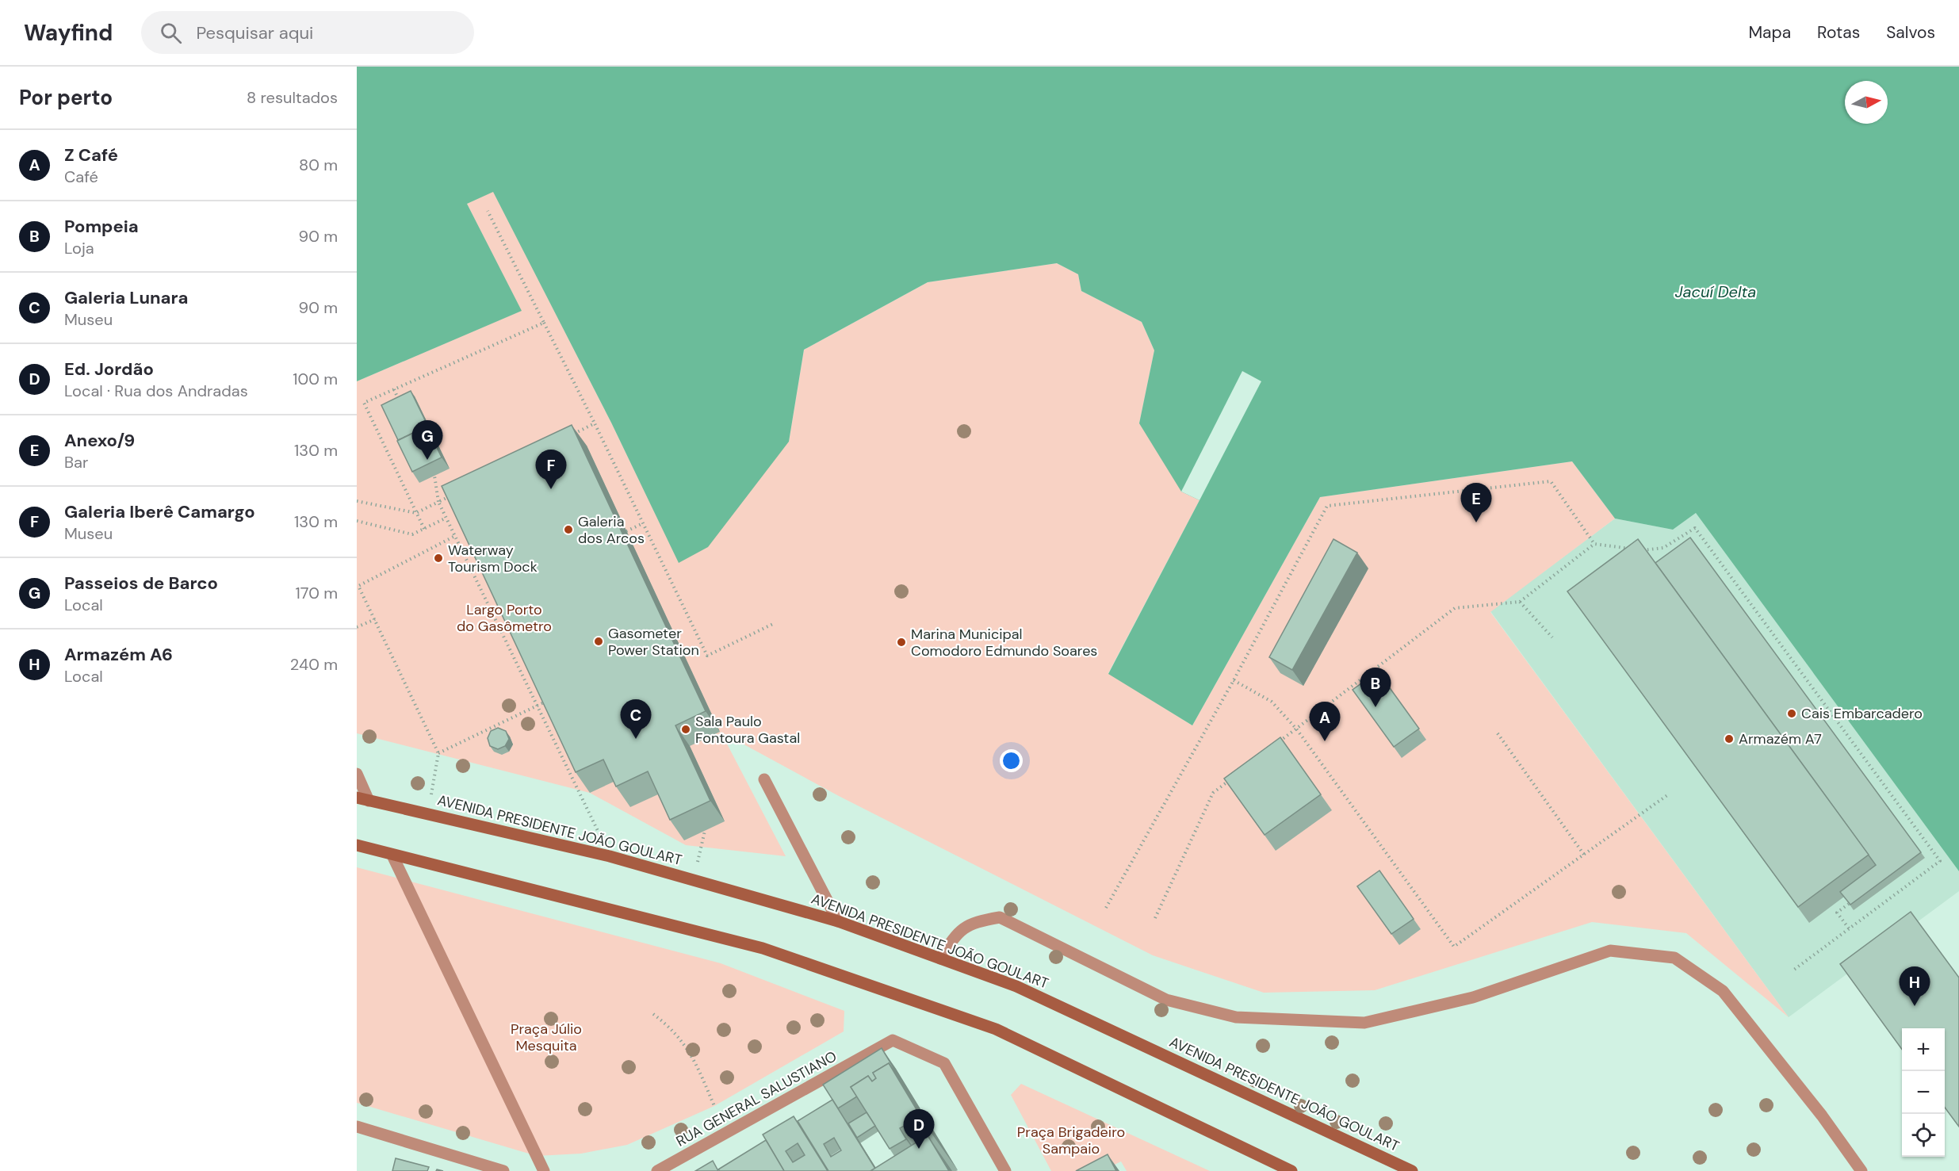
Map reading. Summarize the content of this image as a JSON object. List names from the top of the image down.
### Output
{
  "streets": {
    "main road": ["AVENIDA PRESIDENTE JOÃO GOULART"],
    "street": ["RUA GENERAL SALUSTIANO"]
  },
  "water": ["Jacuí Delta"],
  "parks": ["Largo Porto do Gasômetro", "Praça Júlio Mesquita", "Praça Brigadeiro Sampaio"],
  "places": [
    "Galeria dos Arcos",
    "Waterway Tourism Dock",
    "Gasometer Power Station",
    "Marina Municipal Comodoro Edmundo Soares",
    "Cais Embarcadero",
    "Sala Paulo Fontoura Gastal",
    "Armazém A7"
  ],
  "north": "right",
  "page": {
    "header": "Wayfind",
    "search": "Pesquisar aqui",
    "nav": ["Mapa", "Rotas", "Salvos"],
    "heading": ["Por perto", "8 resultados"],
    "list": [
      {
        "mark": "A",
        "name": "Z Café",
        "note": "Café",
        "value": "80 m"
      },
      {
        "mark": "B",
        "name": "Pompeia",
        "note": "Loja",
        "value": "90 m"
      },
      {
        "mark": "C",
        "name": "Galeria Lunara",
        "note": "Museu",
        "value": "90 m"
      },
      {
        "mark": "D",
        "name": "Ed. Jordão",
        "note": "Local · Rua dos Andradas",
        "value": "100 m"
      },
      {
        "mark": "E",
        "name": "Anexo/9",
        "note": "Bar",
        "value": "130 m"
      },
      {
        "mark": "F",
        "name": "Galeria Iberê Camargo",
        "note": "Museu",
        "value": "130 m"
      },
      {
        "mark": "G",
        "name": "Passeios de Barco",
        "note": "Local",
        "value": "170 m"
      },
      {
        "mark": "H",
        "name": "Armazém A6",
        "note": "Local",
        "value": "240 m"
      }
    ],
    "pins": [
      "G",
      "F",
      "E",
      "B",
      "C",
      "A",
      "H",
      "D"
    ],
    "map_buttons": ["+", "−"]
  }
}
